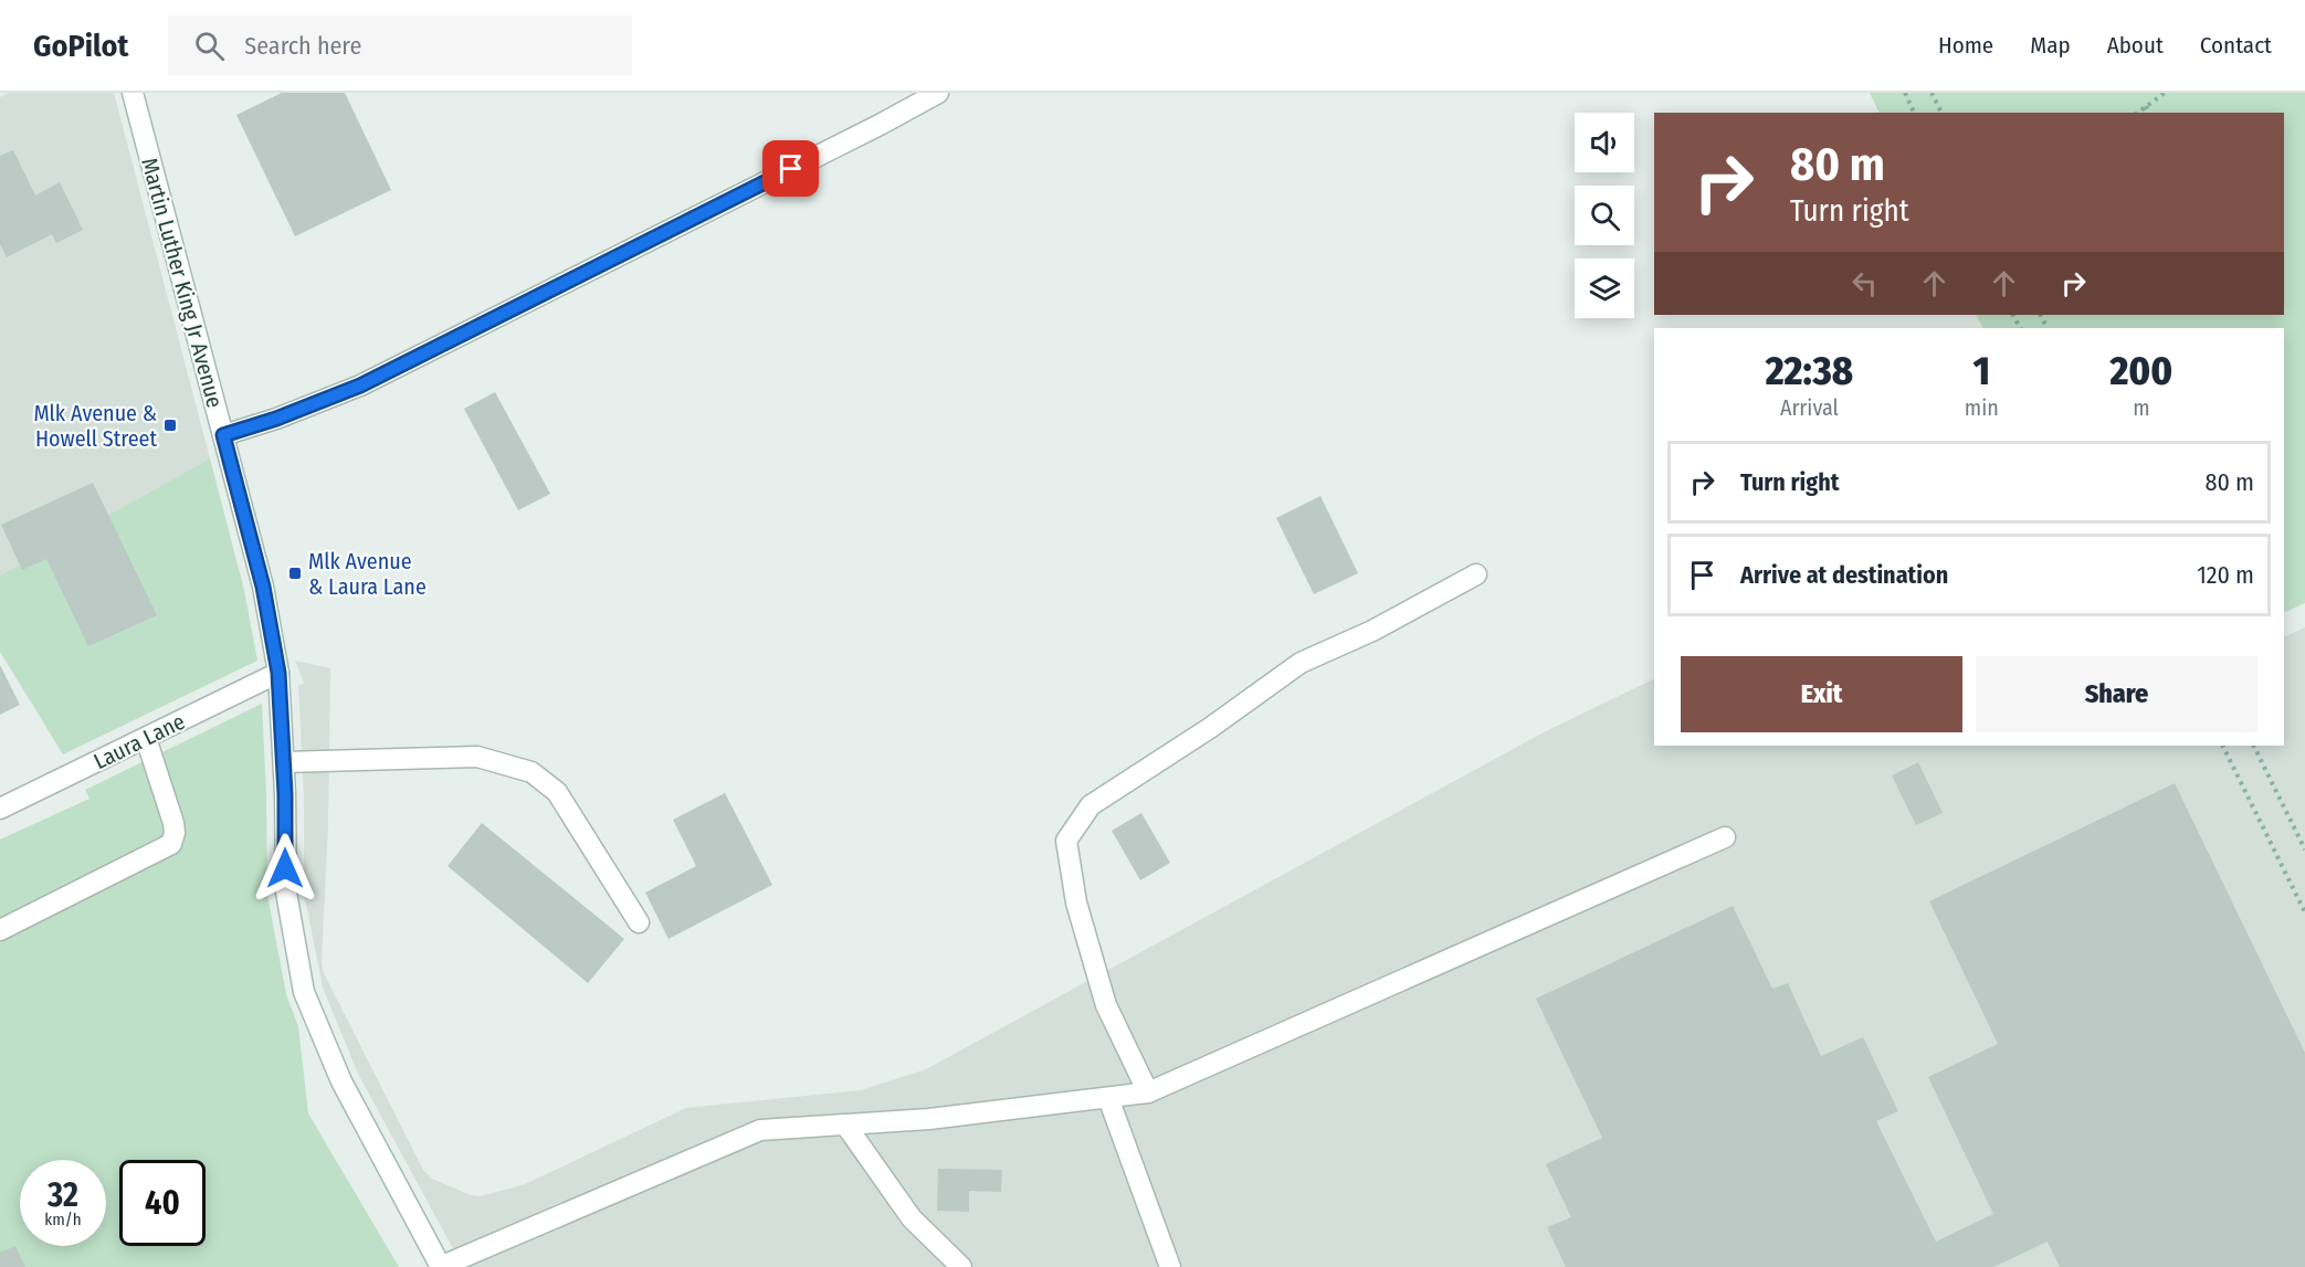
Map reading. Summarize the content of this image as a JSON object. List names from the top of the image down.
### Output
{
  "streets": {
    "street": ["Martin Luther King Jr Avenue", "Laura Lane"]
  },
  "crossings": [
    ["Martin Luther King Jr Avenue", "Laura Lane"]
  ],
  "places": {
    "transit": ["Mlk Avenue & Howell Street", "Mlk Avenue & Laura Lane"]
  },
  "page": {
    "header": "GoPilot",
    "search": "Search here",
    "nav": [
      "Home",
      "Map",
      "About",
      "Contact"
    ],
    "turn": ["80 m", "Turn right"],
    "eta": [
      "22:38",
      "Arrival",
      "1",
      "min",
      "200",
      "m"
    ],
    "list": [
      {
        "name": "Turn right",
        "value": "80 m"
      },
      {
        "name": "Arrive at destination",
        "value": "120 m"
      }
    ],
    "buttons": ["Exit", "Share"],
    "speed": "32 km/h",
    "limit": "40"
  }
}
